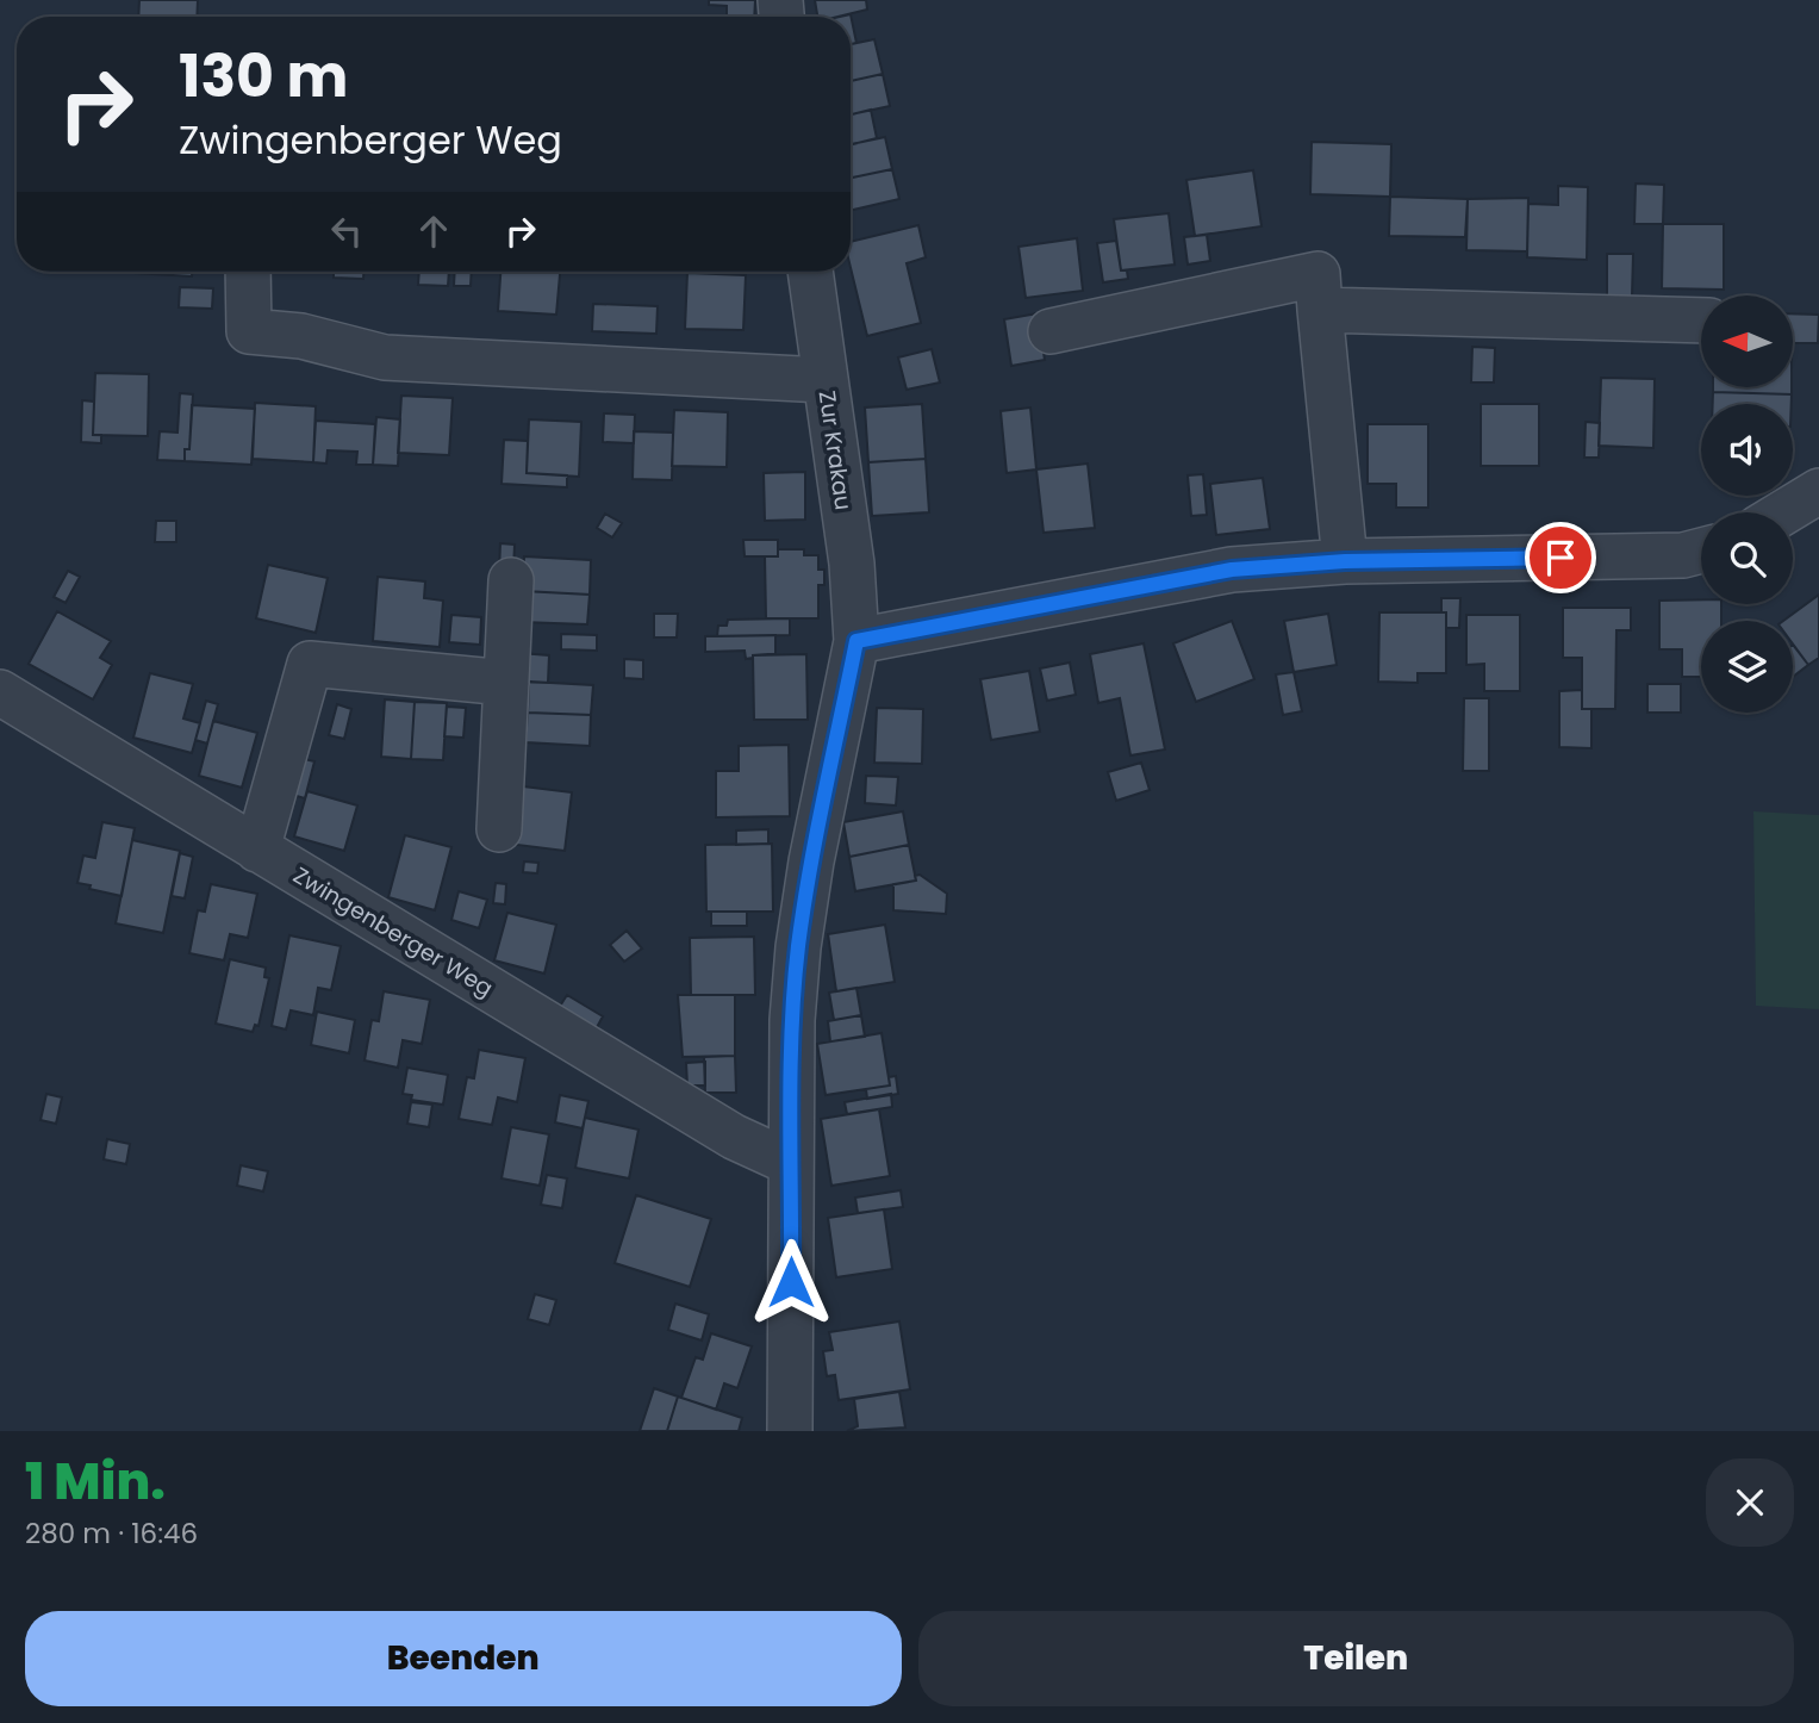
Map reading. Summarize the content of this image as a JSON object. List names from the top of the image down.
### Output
{
  "streets": {
    "street": ["Zur Krakau", "Zwingenberger Weg"]
  },
  "north": "left",
  "page": {
    "turn": ["130 m", "Zwingenberger Weg"],
    "heading": ["1 Min.", "280 m · 16:46"],
    "buttons": ["Beenden", "Teilen"]
  }
}
